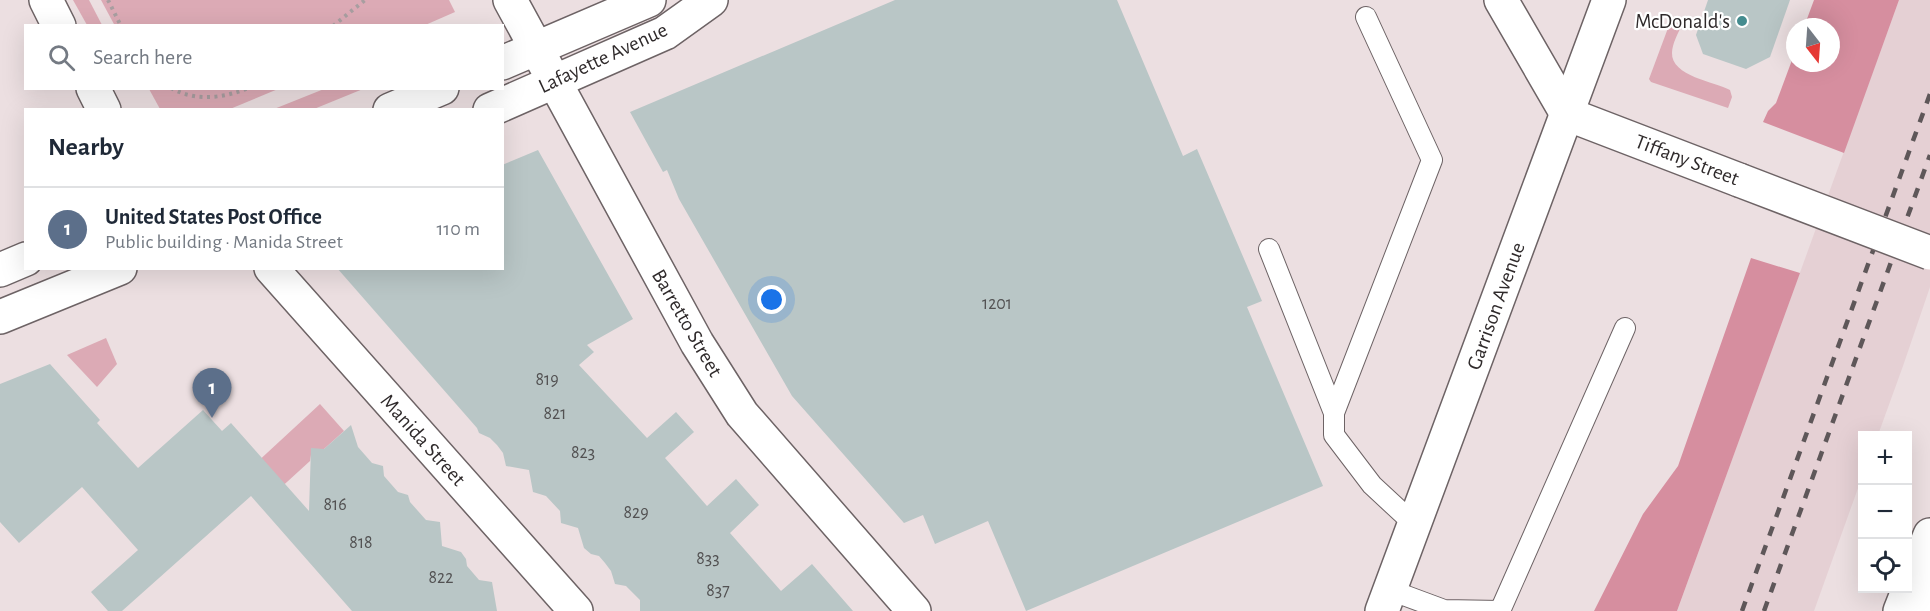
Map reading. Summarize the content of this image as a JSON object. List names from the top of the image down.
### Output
{
  "streets": {
    "main road": [
      "Lafayette Avenue",
      "Tiffany Street",
      "Garrison Avenue",
      "Barretto Street",
      "Manida Street"
    ]
  },
  "crossings": [
    ["Lafayette Avenue", "Barretto Street"],
    ["Tiffany Street", "Garrison Avenue"]
  ],
  "places": ["McDonald's"],
  "house_numbers": [
    "1201",
    "819",
    "821",
    "823",
    "816",
    "829",
    "818",
    "833",
    "822",
    "837"
  ],
  "north": "bottom",
  "page": {
    "search": "Search here",
    "heading": "Nearby",
    "list": [
      {
        "mark": "1",
        "name": "United States Post Office",
        "note": "Public building · Manida Street",
        "value": "110 m"
      }
    ],
    "pins": "1",
    "map_buttons": ["+", "−"]
  }
}
